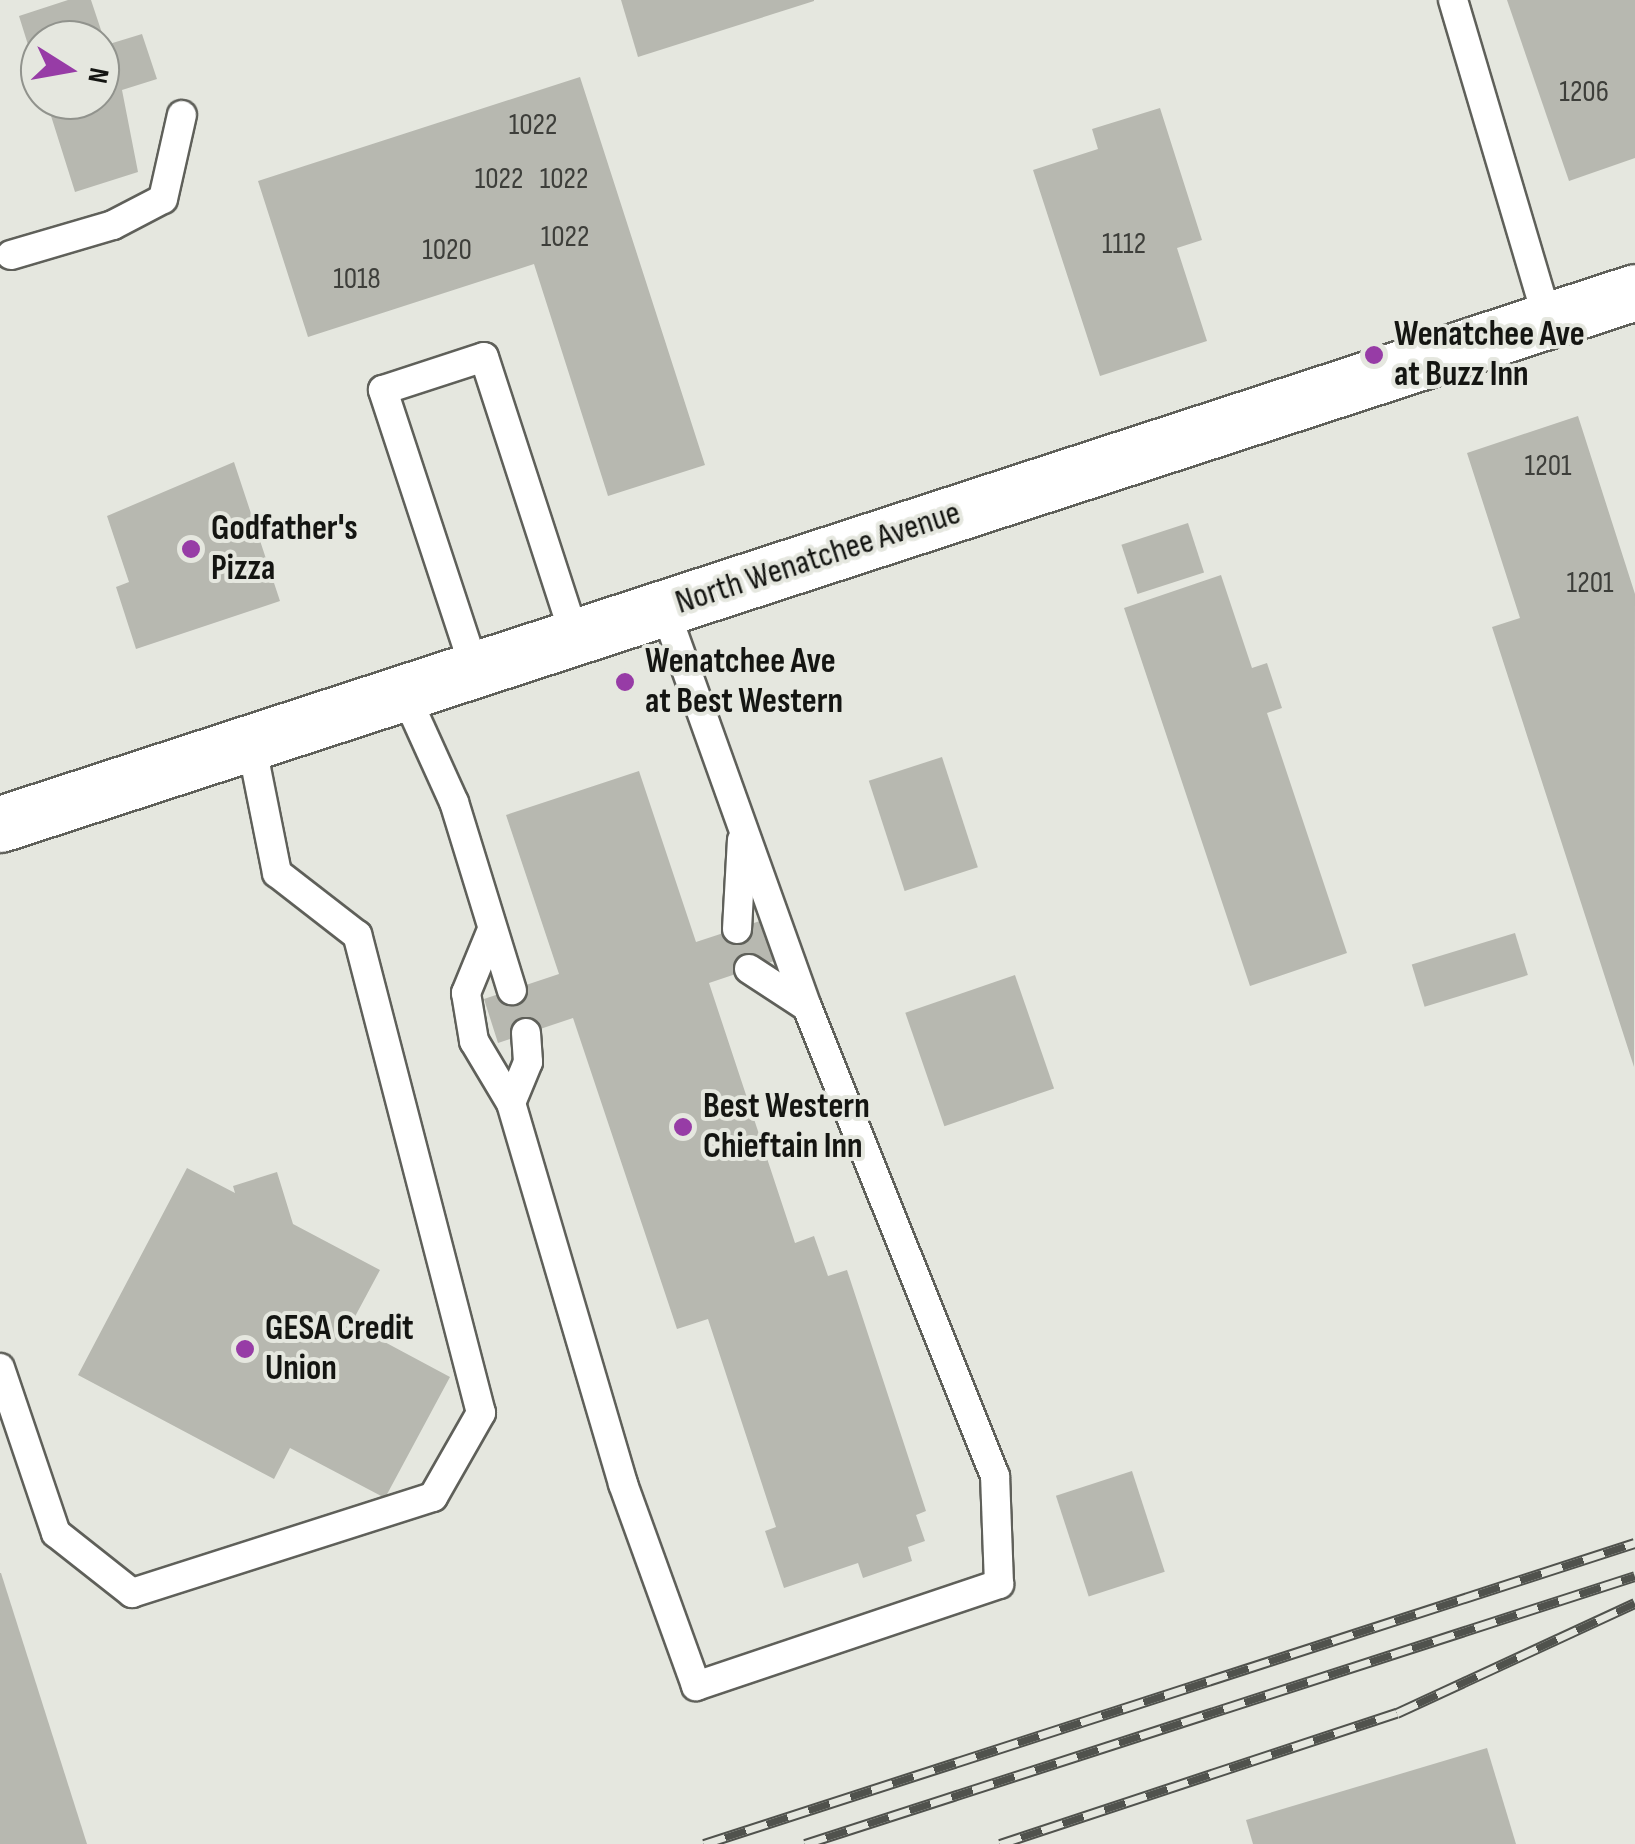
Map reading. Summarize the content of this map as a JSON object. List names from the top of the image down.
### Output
{
  "streets": {
    "main road": ["North Wenatchee Avenue"]
  },
  "places": [
    "Wenatchee Ave at Buzz Inn",
    "Godfather's Pizza",
    "Wenatchee Ave at Best Western",
    "Best Western Chieftain Inn",
    "GESA Credit Union"
  ],
  "house_numbers": [
    "1206",
    "1022",
    "1022",
    "1022",
    "1022",
    "1112",
    "1020",
    "1018",
    "1201",
    "1201"
  ],
  "north": "right"
}
